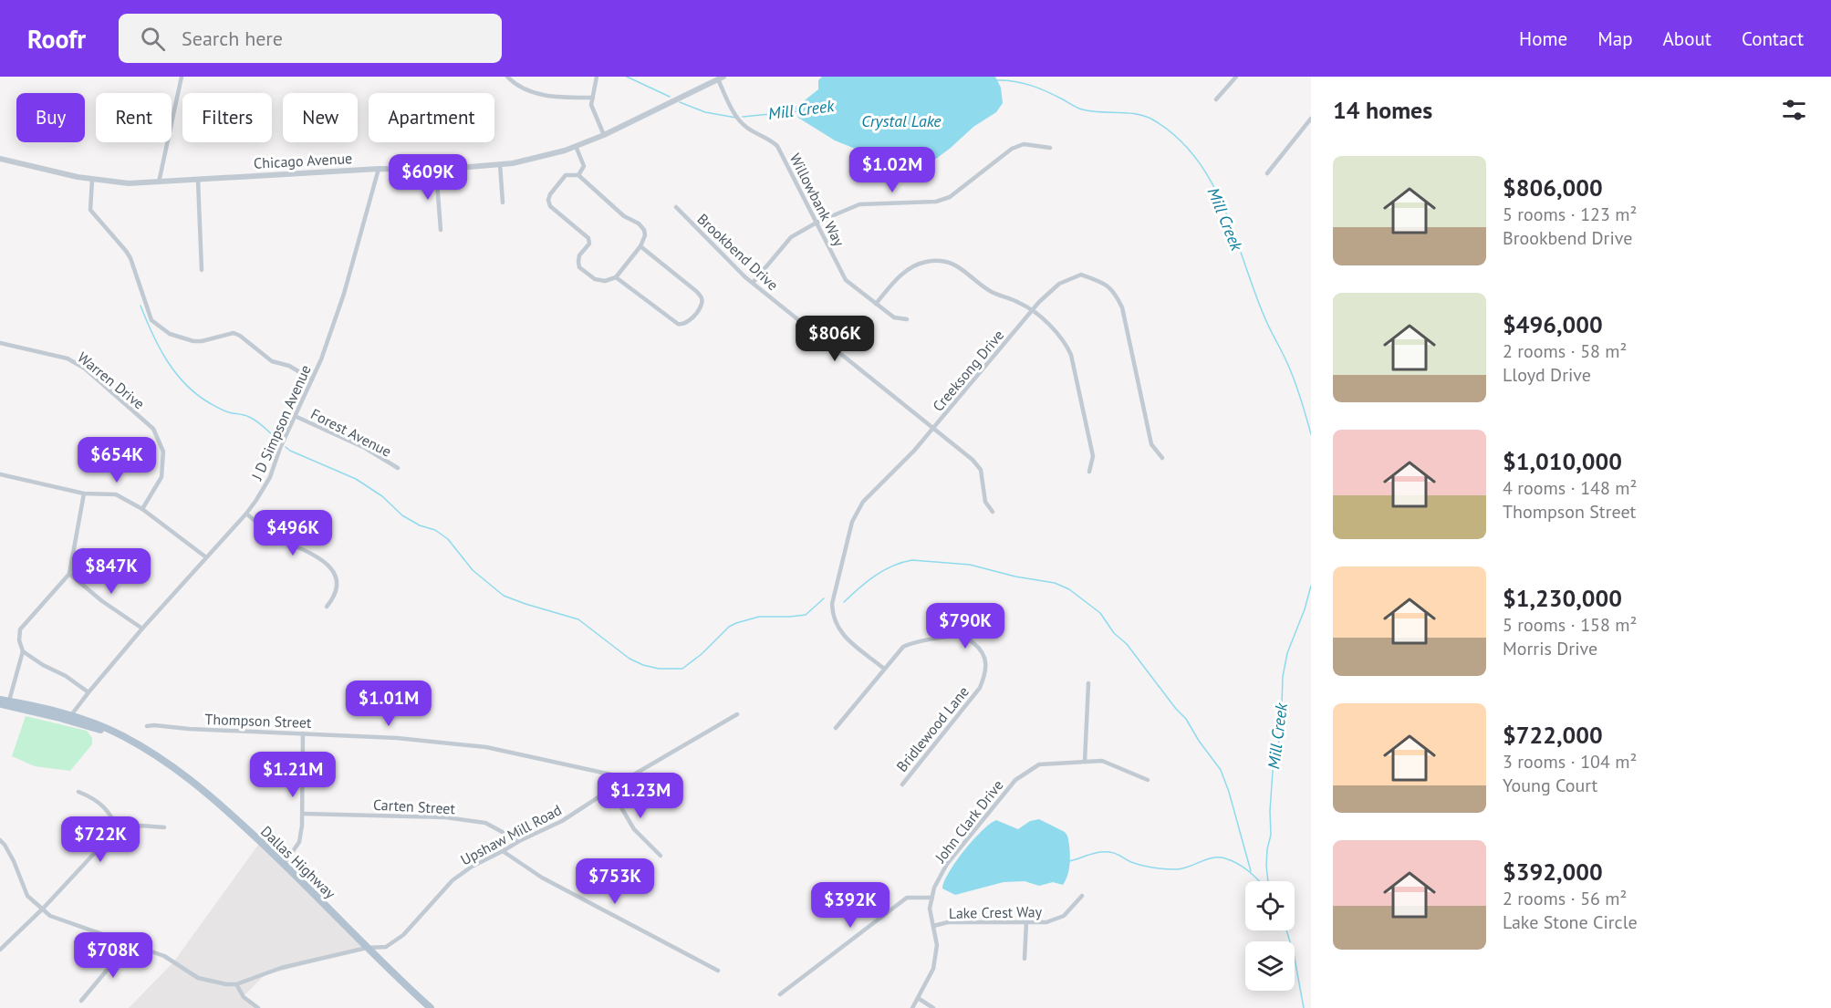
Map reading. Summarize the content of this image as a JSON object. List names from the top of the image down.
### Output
{
  "streets": {
    "main road": ["Dallas Highway"],
    "street": [
      "Chicago Avenue",
      "Willowbank Way",
      "Brookbend Drive",
      "Creeksong Drive",
      "Warren Drive",
      "J D Simpson Avenue",
      "Forest Avenue",
      "Thompson Street",
      "Bridlewood Lane",
      "Carten Street",
      "John Clark Drive",
      "Upshaw Mill Road",
      "Lake Crest Way"
    ]
  },
  "crossings": [
    ["Chicago Avenue", "Willowbank Way"],
    ["Chicago Avenue", "J D Simpson Avenue"],
    ["Brookbend Drive", "Creeksong Drive"],
    ["Creeksong Drive", "Bridlewood Lane"],
    ["J D Simpson Avenue", "Forest Avenue"],
    ["J D Simpson Avenue", "Dallas Highway"],
    ["Thompson Street", "Upshaw Mill Road"],
    ["Carten Street", "Upshaw Mill Road"],
    ["John Clark Drive", "Lake Crest Way"],
    ["Upshaw Mill Road", "Dallas Highway"]
  ],
  "water": ["Mill Creek", "Crystal Lake"],
  "page": {
    "header": "Roofr",
    "search": "Search here",
    "nav": [
      "Home",
      "Map",
      "About",
      "Contact"
    ],
    "heading": "14 homes",
    "chip": [
      "Buy",
      "Rent",
      "Filters",
      "New",
      "Apartment"
    ],
    "list": [
      {
        "name": "$806,000",
        "note": "5 rooms · 123 m² · Brookbend Drive"
      },
      {
        "name": "$496,000",
        "note": "2 rooms · 58 m² · Lloyd Drive"
      },
      {
        "name": "$1,010,000",
        "note": "4 rooms · 148 m² · Thompson Street"
      },
      {
        "name": "$1,230,000",
        "note": "5 rooms · 158 m² · Morris Drive"
      },
      {
        "name": "$722,000",
        "note": "3 rooms · 104 m² · Young Court"
      },
      {
        "name": "$392,000",
        "note": "2 rooms · 56 m² · Lake Stone Circle"
      }
    ],
    "price": [
      "$1.02M",
      "$609K",
      "$806K",
      "$654K",
      "$496K",
      "$847K",
      "$790K",
      "$1.01M",
      "$1.21M",
      "$1.23M",
      "$722K",
      "$753K",
      "$392K",
      "$708K"
    ]
  }
}
